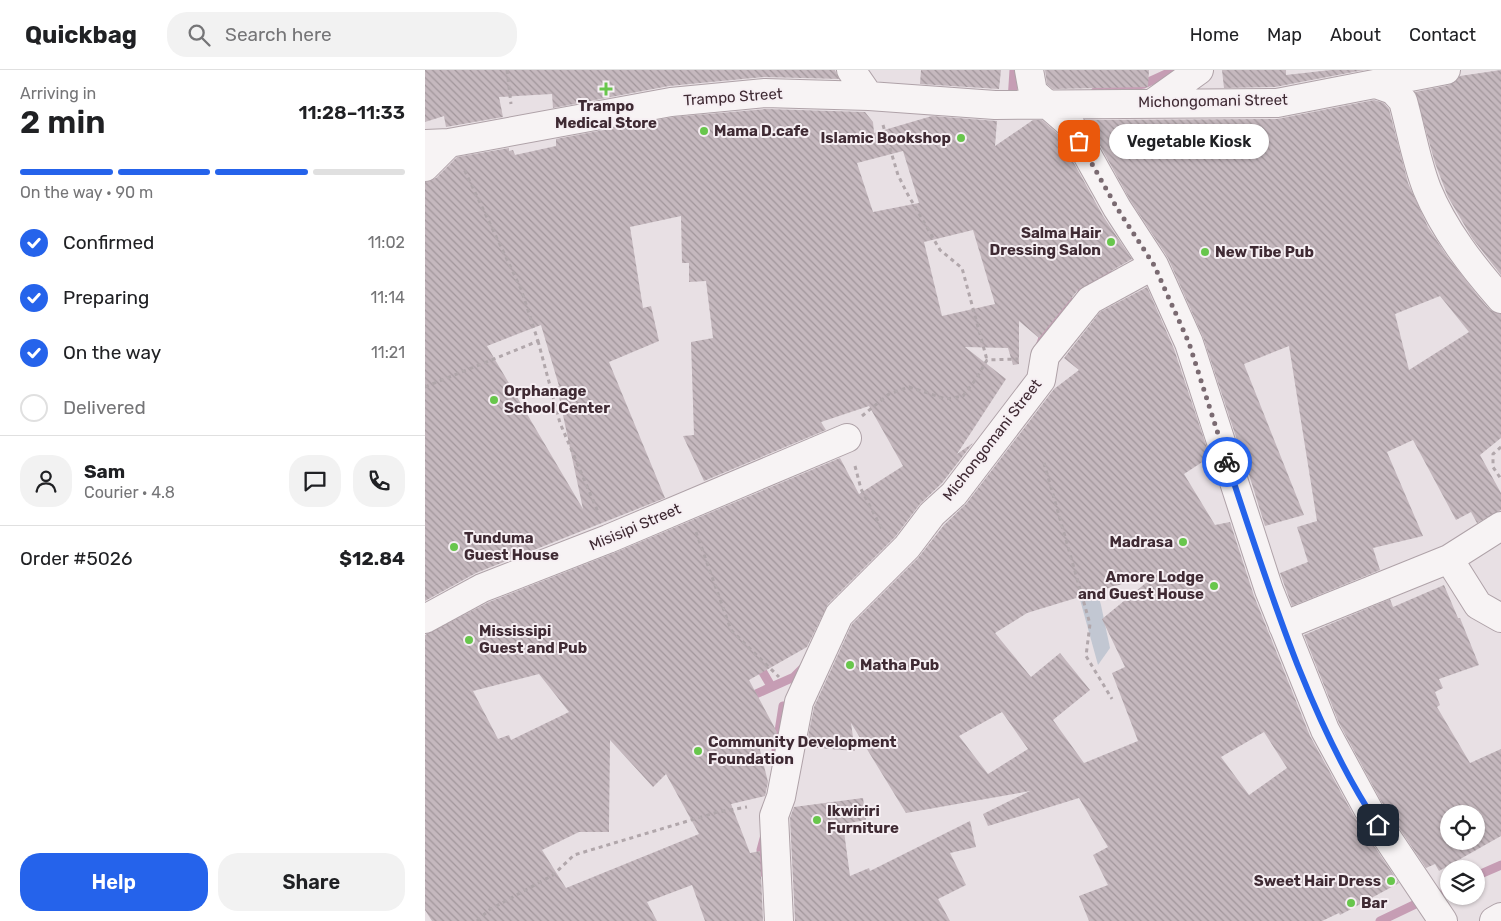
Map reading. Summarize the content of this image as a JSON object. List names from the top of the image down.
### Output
{
  "streets": {
    "street": ["Trampo Street", "Michongomani Street", "Misisipi Street"]
  },
  "crossings": [
    ["Trampo Street", "Michongomani Street"]
  ],
  "places": {
    "health": ["Trampo Medical Store"],
    "other": [
      "Mama D.cafe",
      "Islamic Bookshop",
      "Vegetable Kiosk",
      "Salma Hair Dressing Salon",
      "New Tibe Pub",
      "Orphanage School Center",
      "Madrasa",
      "Tunduma Guest House",
      "Amore Lodge and Guest House",
      "Mississipi Guest and Pub",
      "Matha Pub",
      "Community Development Foundation",
      "Ikwiriri Furniture",
      "Sweet Hair Dress",
      "Bar"
    ]
  },
  "page": {
    "header": "Quickbag",
    "search": "Search here",
    "nav": [
      "Home",
      "Map",
      "About",
      "Contact"
    ],
    "heading": ["2 min", "Arriving in", "11:28–11:33"],
    "panel": [
      "Sam",
      "Courier · 4.8",
      "Order #5026",
      "$12.84"
    ],
    "bubble": "Vegetable Kiosk",
    "bar": "On the way · 90 m",
    "list": [
      ["Confirmed", "11:02"],
      ["Preparing", "11:14"],
      ["On the way", "11:21"],
      "Delivered"
    ],
    "buttons": ["Help", "Share"]
  }
}
